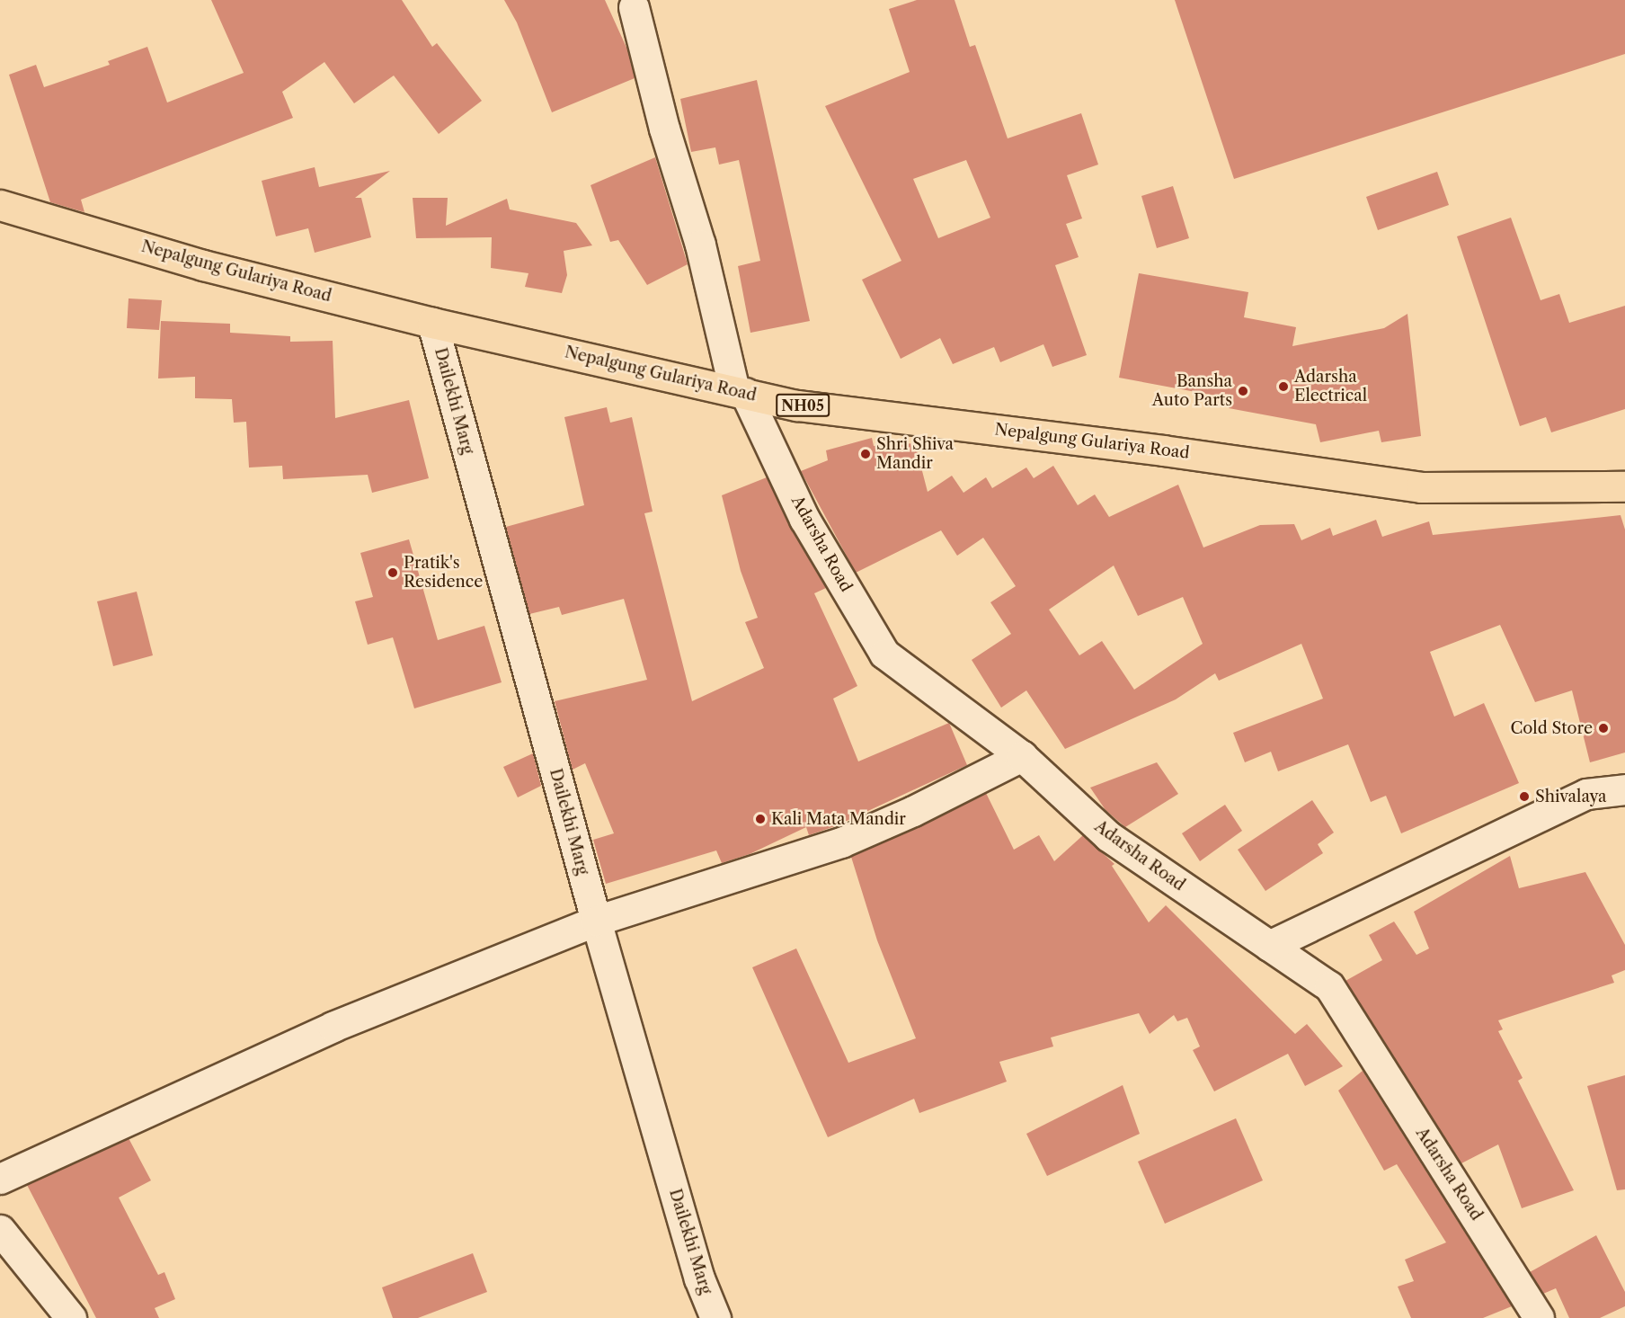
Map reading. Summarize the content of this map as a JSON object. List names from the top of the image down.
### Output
{
  "streets": {
    "main road": ["Nepalgung Gulariya Road", "NH05"],
    "street": ["Dailekhi Marg", "Adarsha Road"]
  },
  "crossings": [
    ["Nepalgung Gulariya Road", "Dailekhi Marg"],
    ["Nepalgung Gulariya Road", "Adarsha Road"]
  ],
  "places": [
    "Adarsha Electrical",
    "Bansha Auto Parts",
    "Shri Shiva Mandir",
    "Pratik's Residence",
    "Cold Store",
    "Shivalaya",
    "Kali Mata Mandir"
  ]
}
